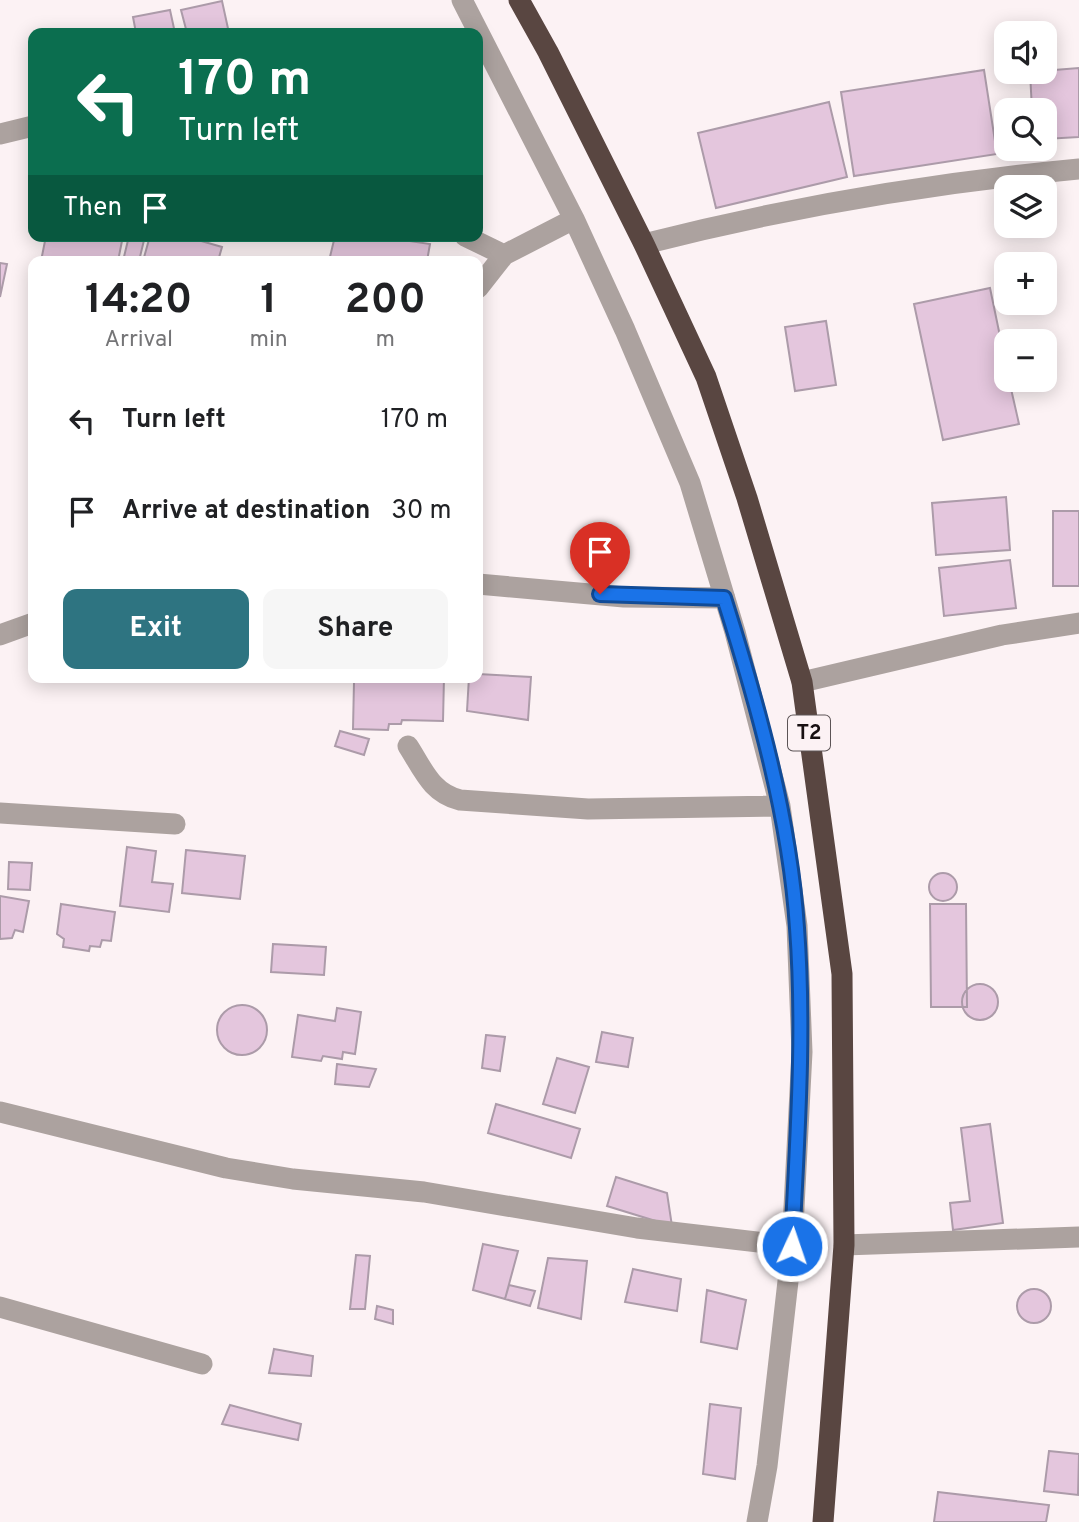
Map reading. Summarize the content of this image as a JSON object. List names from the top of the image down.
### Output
{
  "streets": {
    "highway": ["T2"]
  },
  "page": {
    "map_buttons": ["+", "−"],
    "turn": ["170 m", "Turn left"],
    "then": "Then",
    "eta": [
      "14:20",
      "Arrival",
      "1",
      "min",
      "200",
      "m"
    ],
    "list": [
      {
        "name": "Turn left",
        "value": "170 m"
      },
      {
        "name": "Arrive at destination",
        "value": "30 m"
      }
    ],
    "buttons": ["Exit", "Share"]
  }
}
